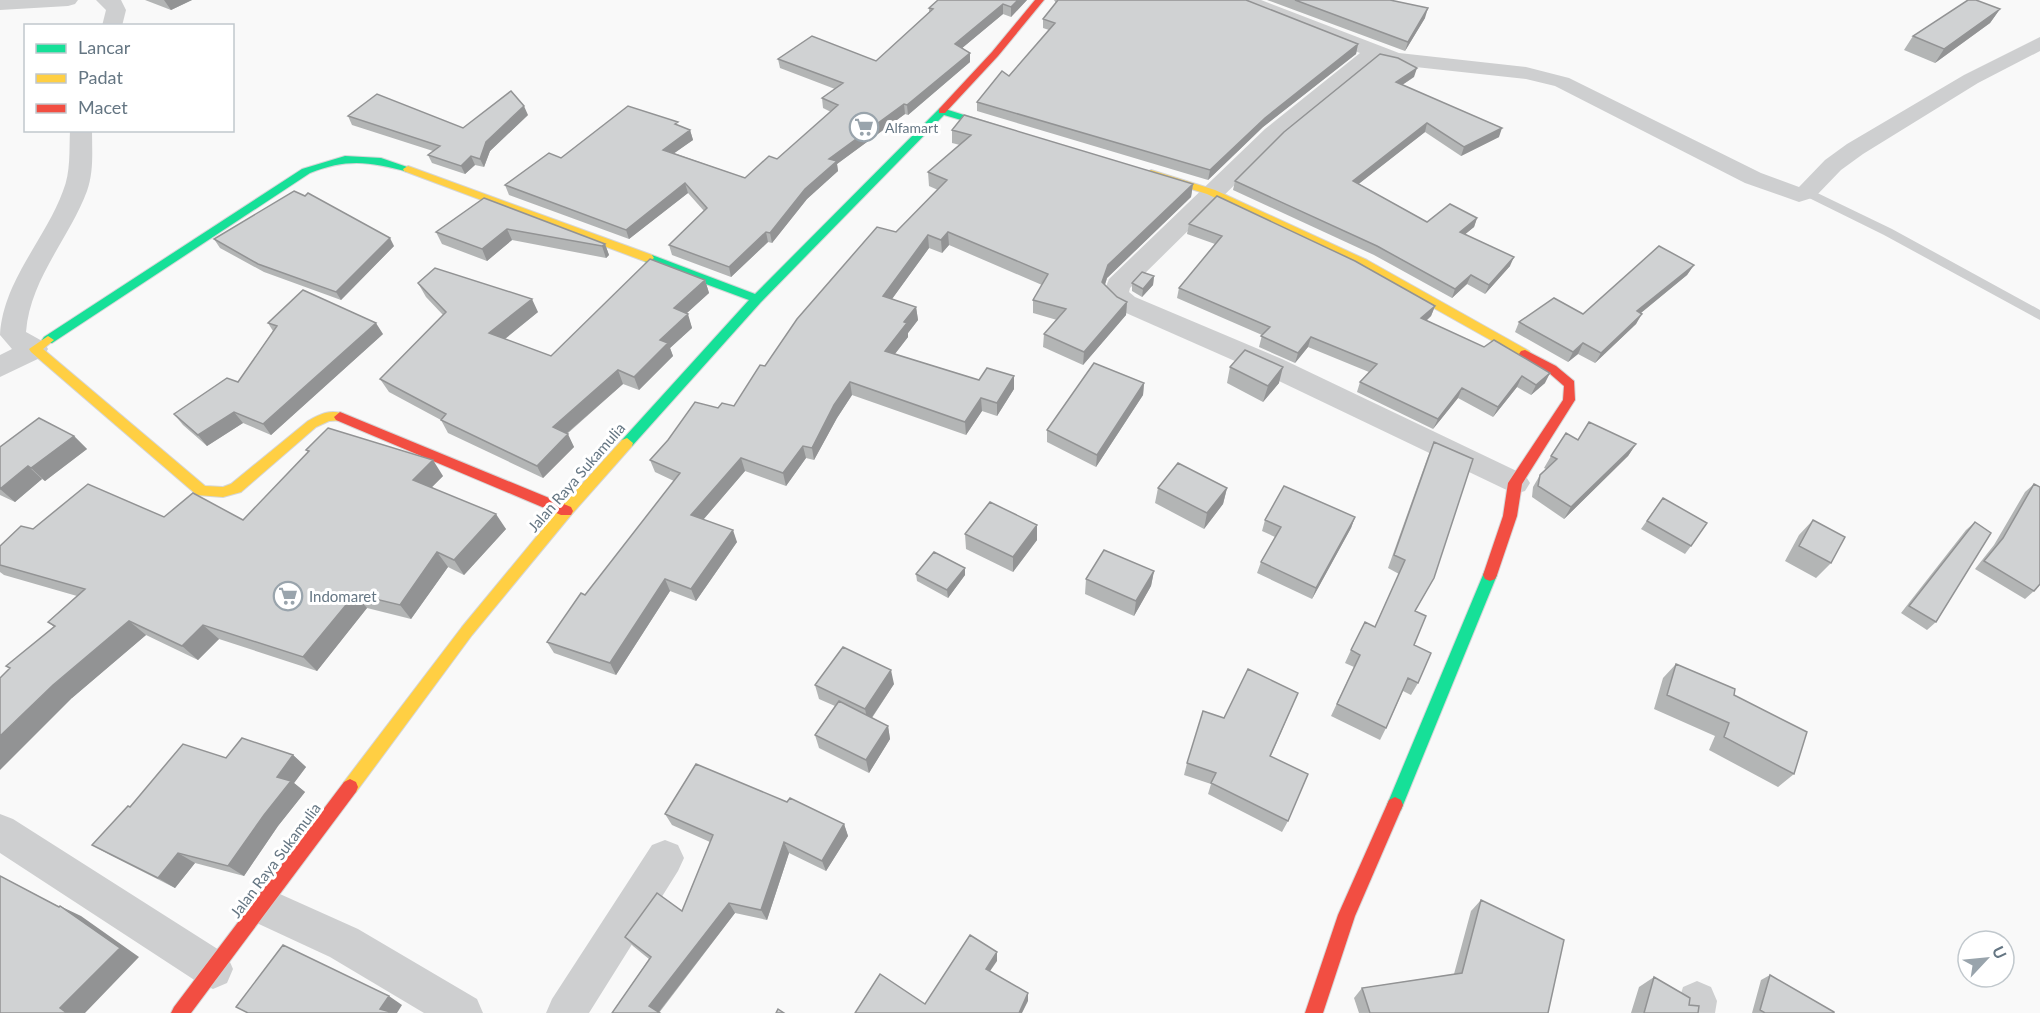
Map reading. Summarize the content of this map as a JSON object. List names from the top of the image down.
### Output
{
  "streets": {
    "street": ["Jalan Raya Sukamulia"]
  },
  "places": {
    "supermarket": ["Alfamart", "Indomaret"]
  },
  "legend": ["Lancar", "Padat", "Macet"],
  "north": "top right"
}
